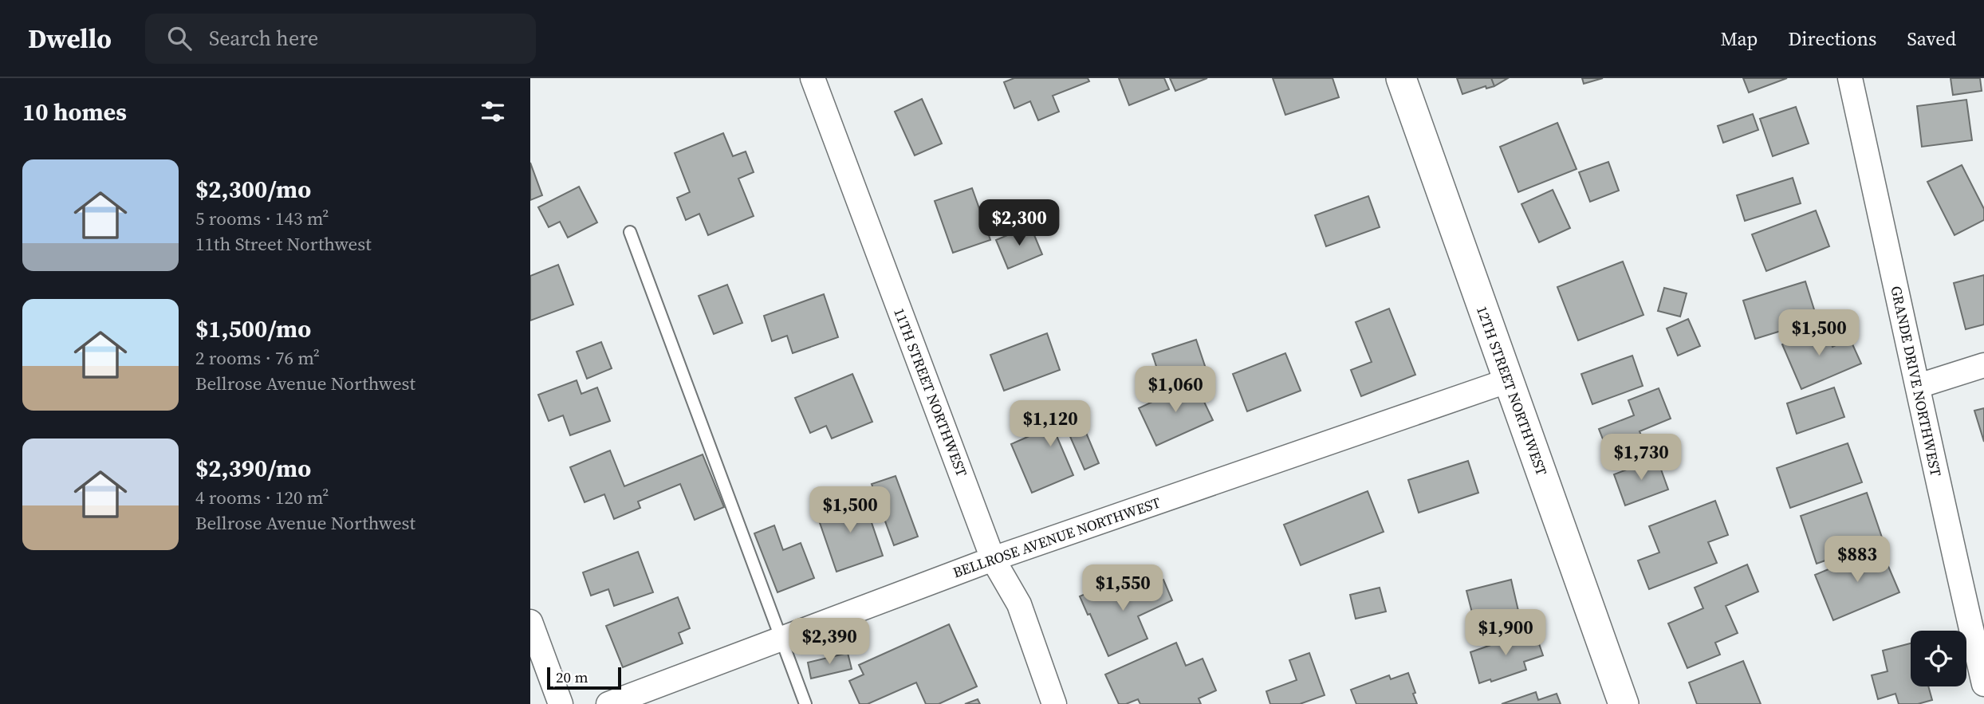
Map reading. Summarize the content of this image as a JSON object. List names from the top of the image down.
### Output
{
  "streets": {
    "street": [
      "GRANDE DRIVE NORTHWEST",
      "12TH STREET NORTHWEST",
      "11TH STREET NORTHWEST",
      "BELLROSE AVENUE NORTHWEST"
    ]
  },
  "crossings": [
    ["12TH STREET NORTHWEST", "BELLROSE AVENUE NORTHWEST"],
    ["11TH STREET NORTHWEST", "BELLROSE AVENUE NORTHWEST"]
  ],
  "scale_bar": "20 m",
  "page": {
    "header": "Dwello",
    "search": "Search here",
    "nav": ["Map", "Directions", "Saved"],
    "heading": "10 homes",
    "list": [
      {
        "name": "$2,300/mo",
        "note": "5 rooms · 143 m² · 11th Street Northwest"
      },
      {
        "name": "$1,500/mo",
        "note": "2 rooms · 76 m² · Bellrose Avenue Northwest"
      },
      {
        "name": "$2,390/mo",
        "note": "4 rooms · 120 m² · Bellrose Avenue Northwest"
      }
    ],
    "price": [
      "$2,300",
      "$1,500",
      "$1,060",
      "$1,120",
      "$1,730",
      "$1,500",
      "$883",
      "$1,550",
      "$1,900",
      "$2,390"
    ],
    "scale": "20 m"
  }
}
